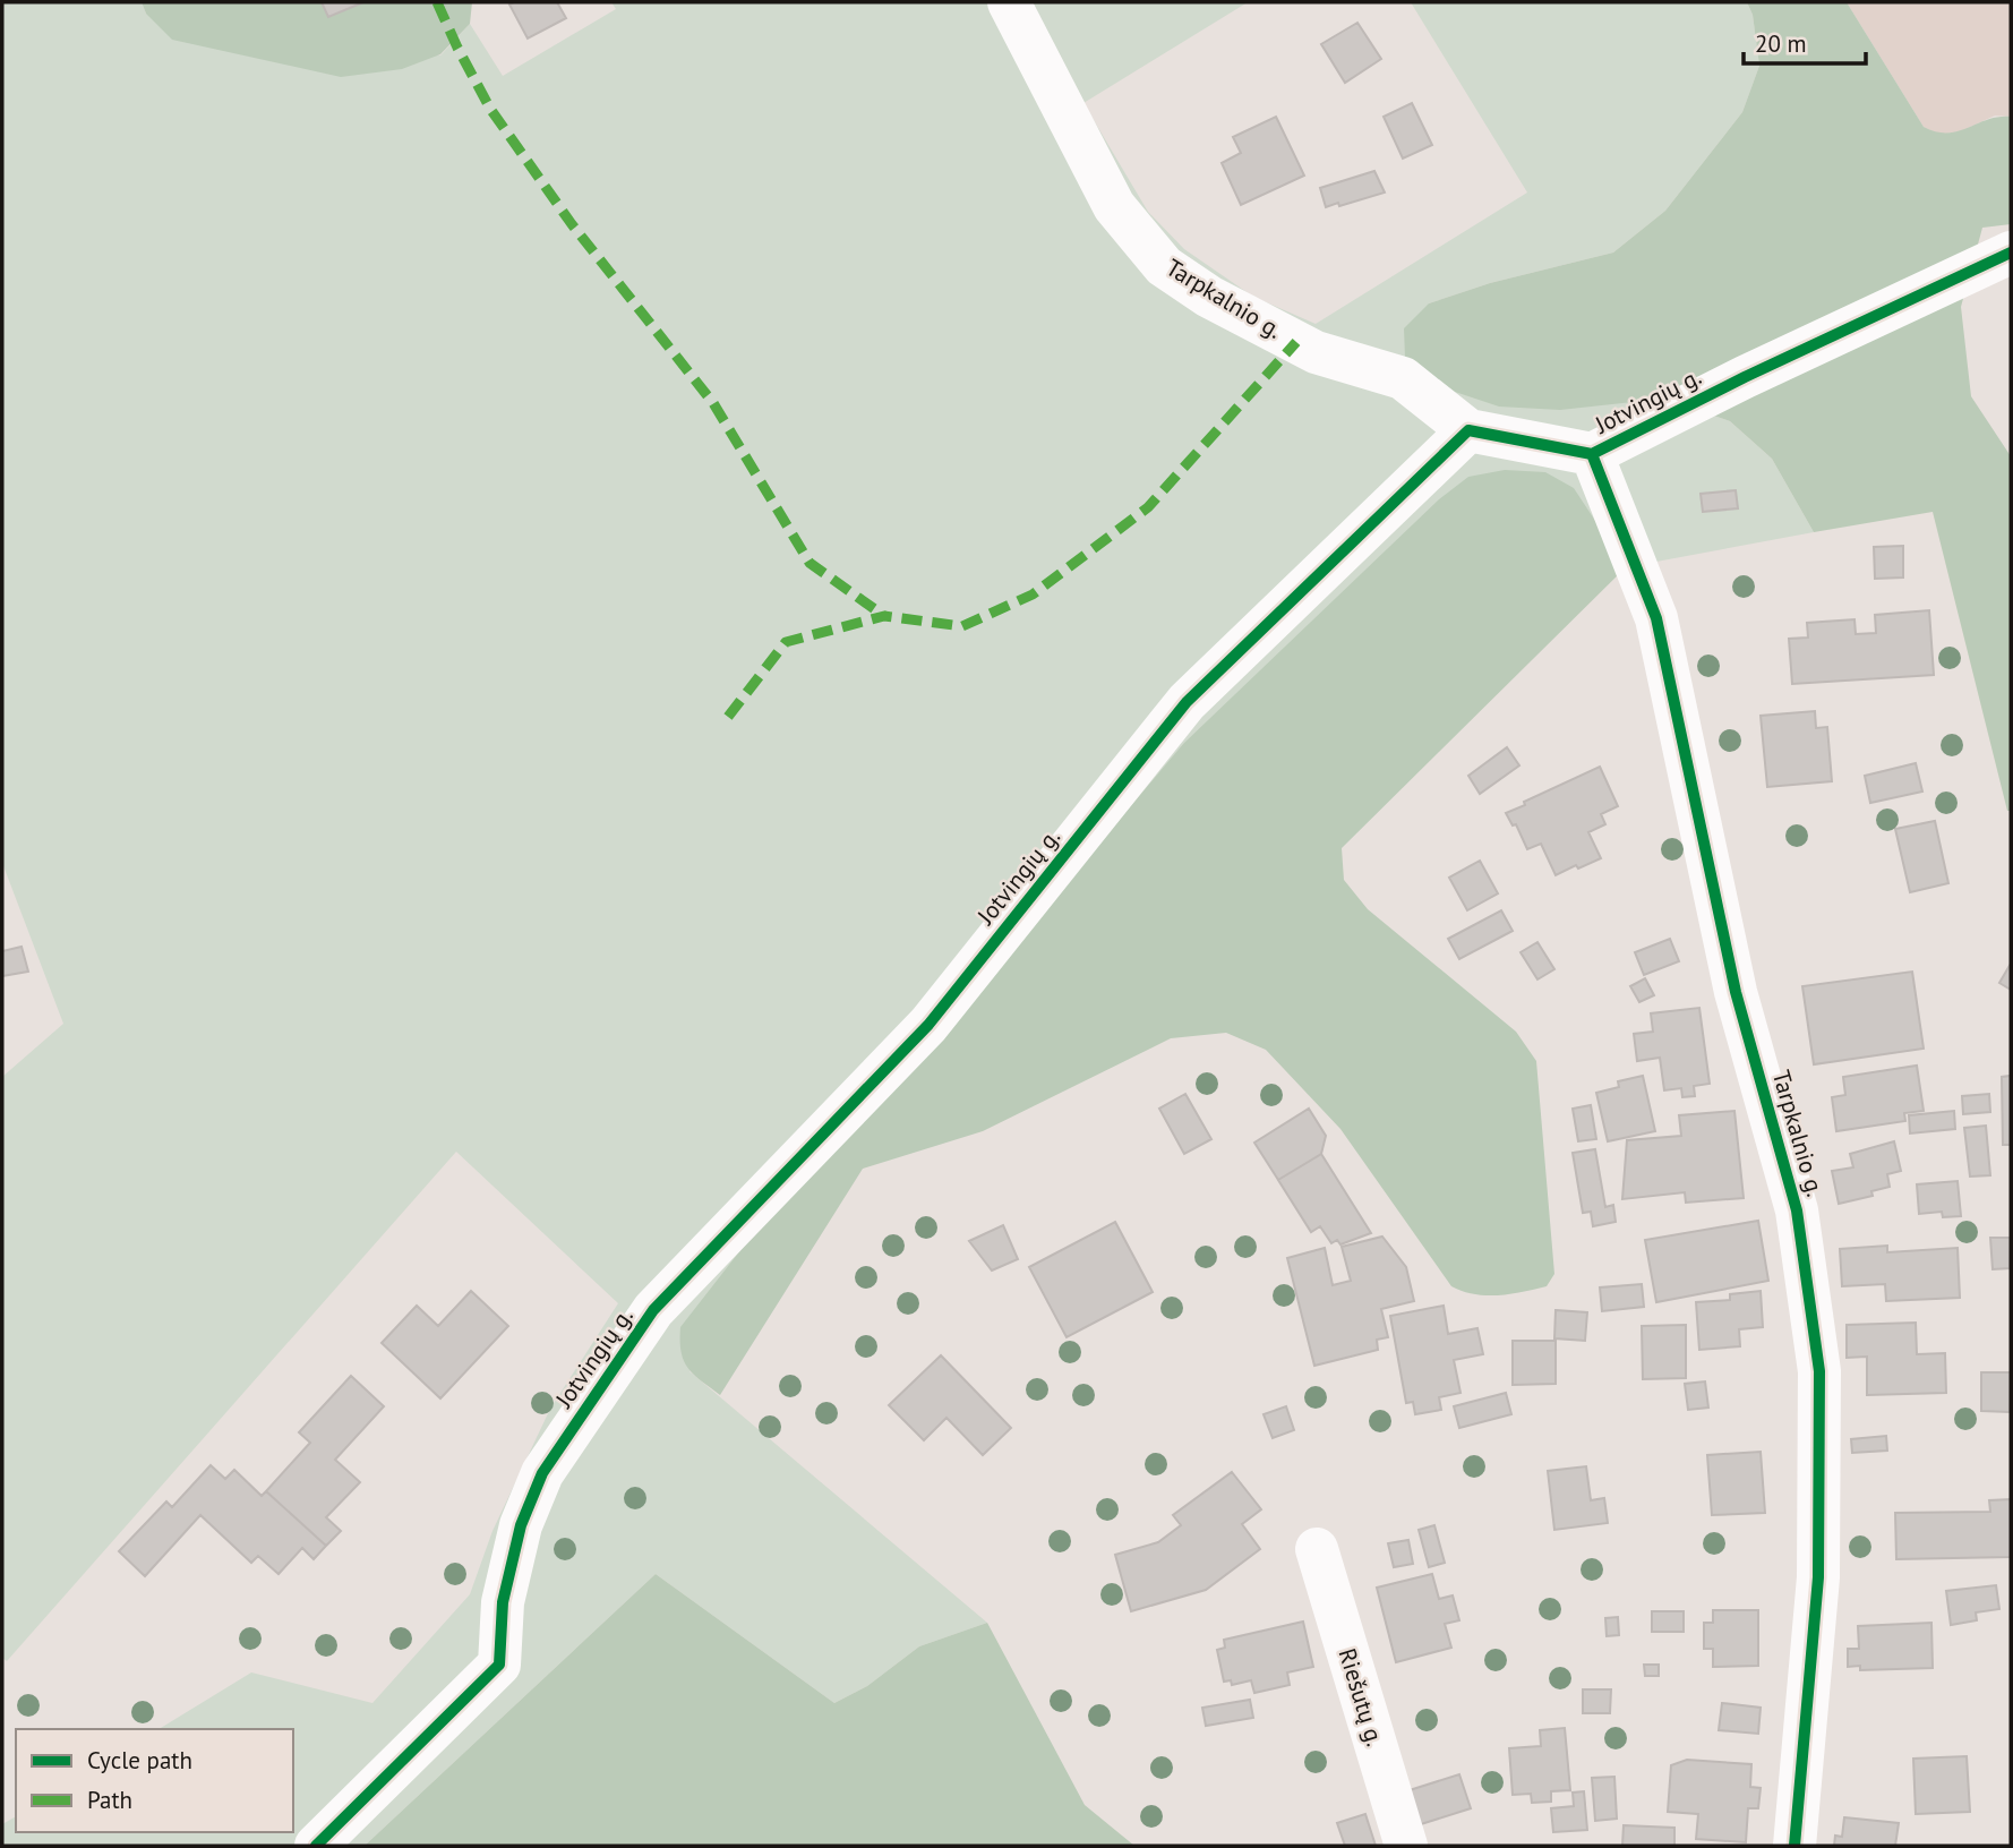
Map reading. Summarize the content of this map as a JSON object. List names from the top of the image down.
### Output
{
  "streets": {
    "street": ["Tarpkalnio g.", "Jotvingių g.", "Riešutų g."]
  },
  "crossings": [
    ["Tarpkalnio g.", "Jotvingių g."]
  ],
  "legend": ["Cycle path", "Path"],
  "scale_bar": "20 m"
}
